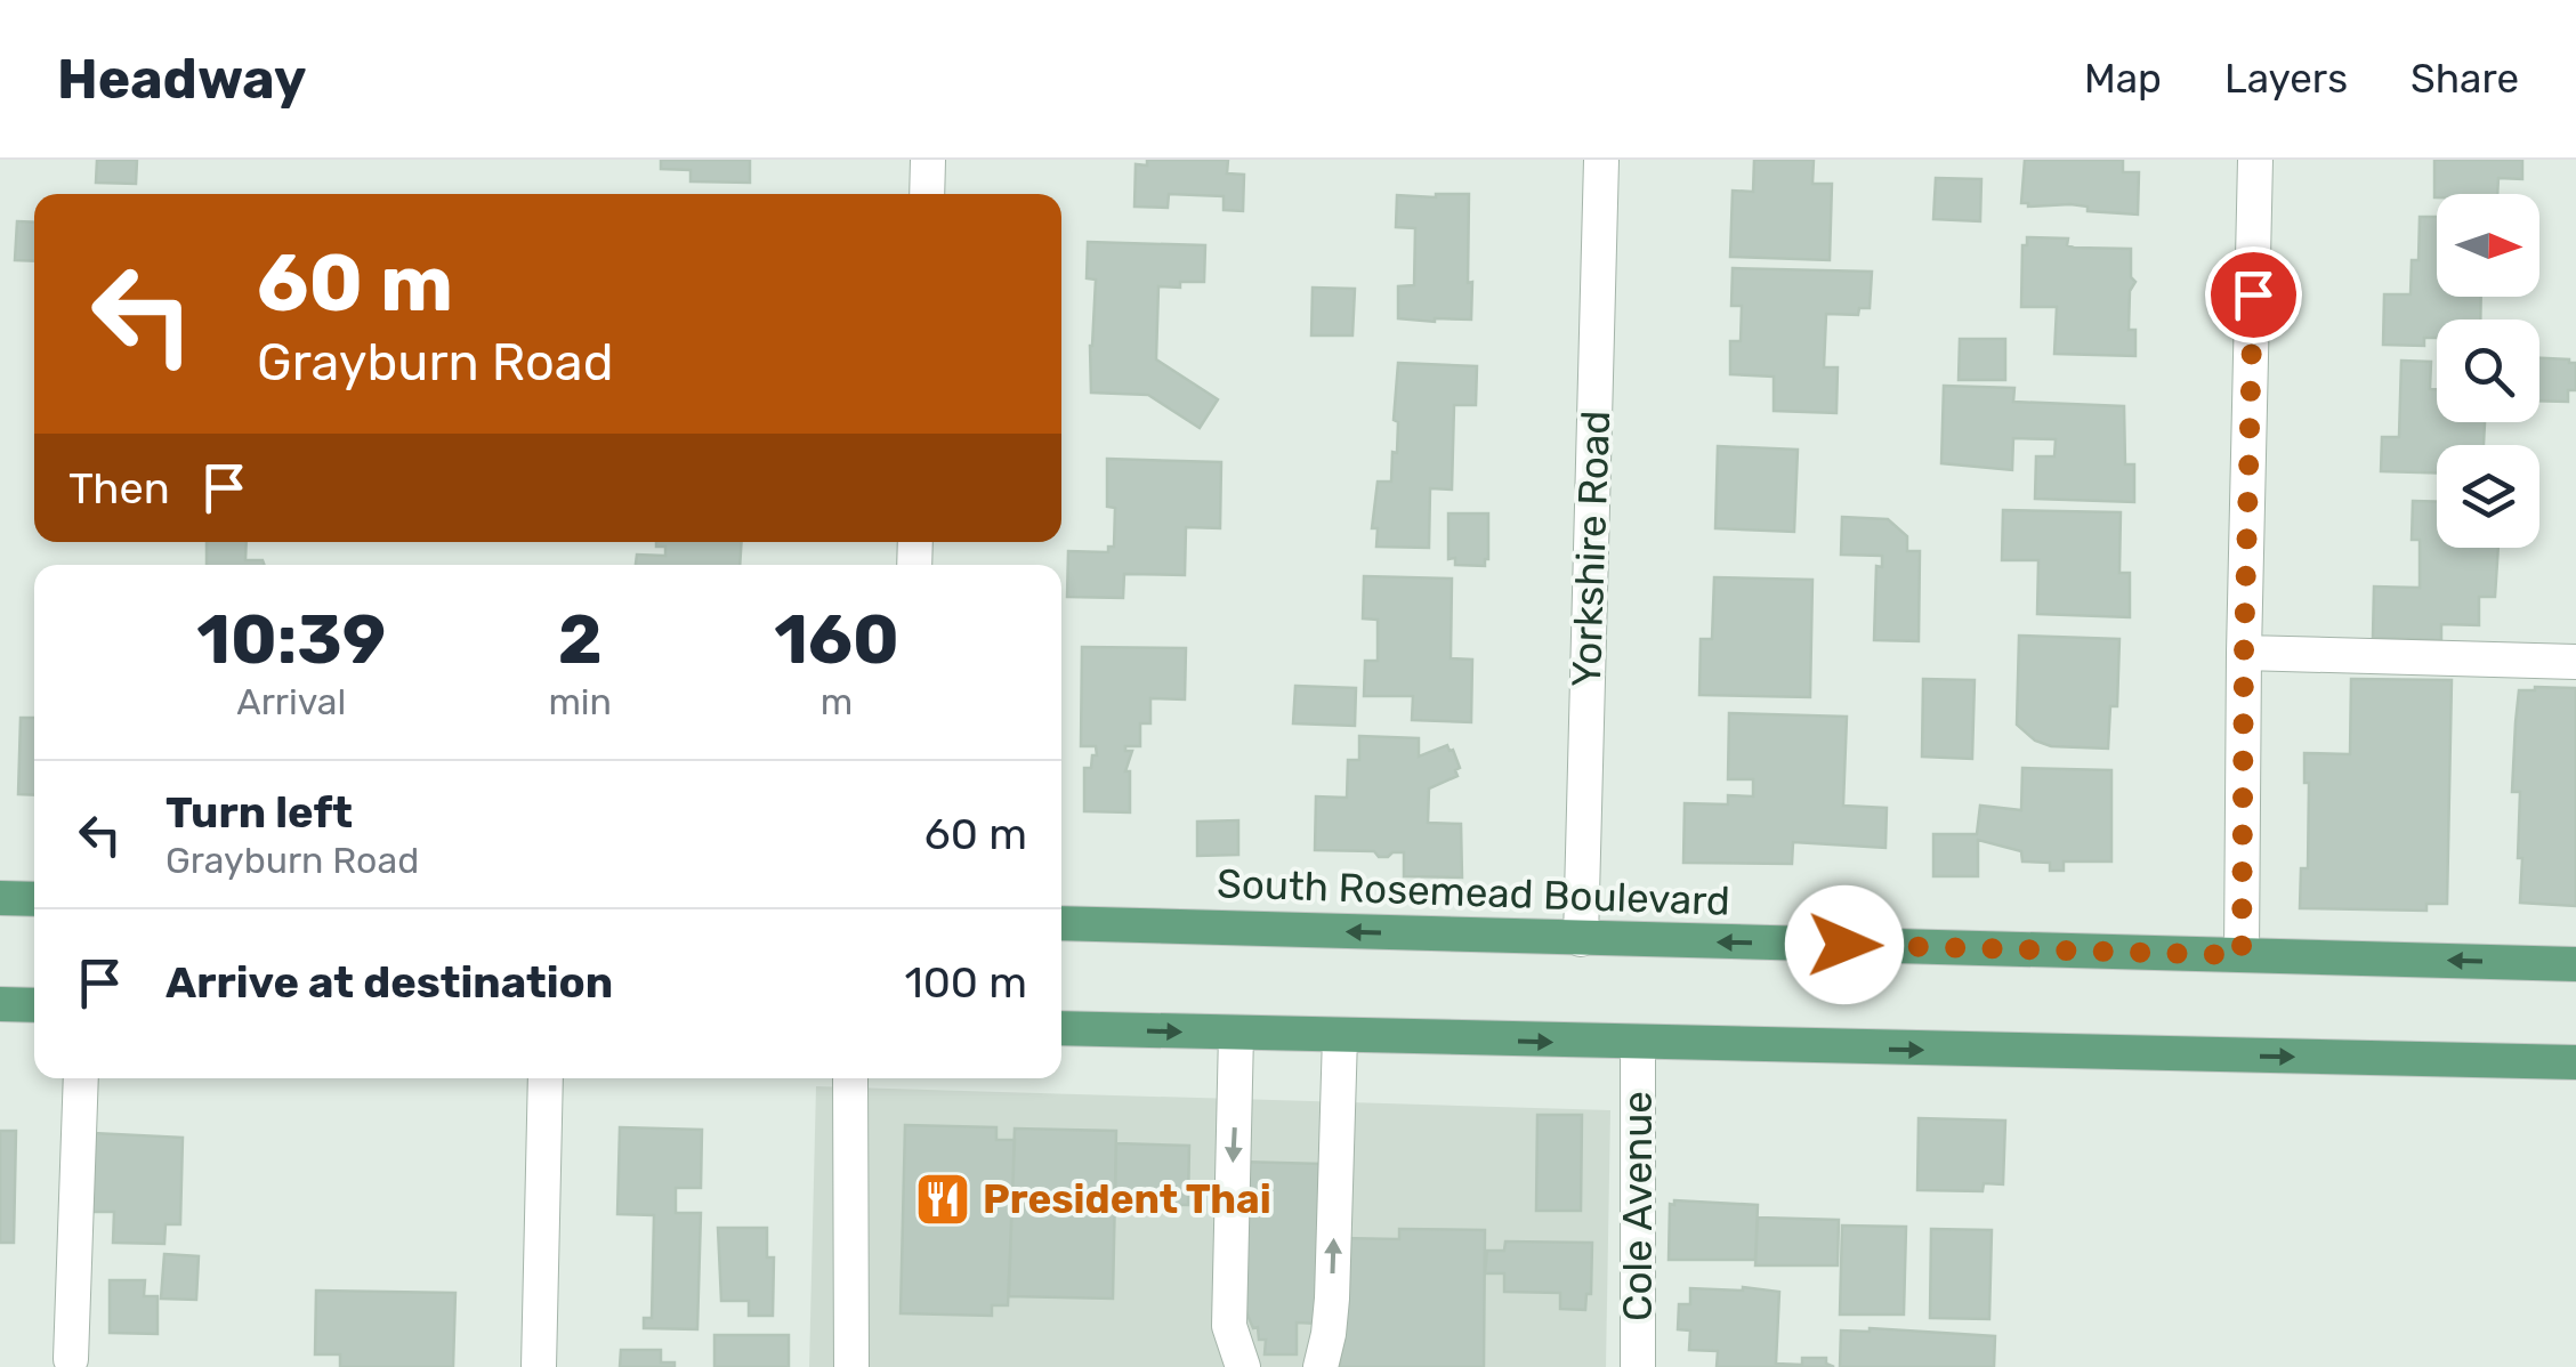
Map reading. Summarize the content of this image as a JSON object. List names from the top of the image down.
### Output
{
  "streets": {
    "main road": ["South Rosemead Boulevard"],
    "street": ["Yorkshire Road", "Cole Avenue"]
  },
  "crossings": [
    ["Yorkshire Road", "South Rosemead Boulevard"]
  ],
  "places": {
    "restaurant": ["President Thai"]
  },
  "north": "right",
  "page": {
    "header": "Headway",
    "nav": ["Map", "Layers", "Share"],
    "turn": ["60 m", "Grayburn Road"],
    "then": "Then",
    "eta": [
      "10:39",
      "Arrival",
      "2",
      "min",
      "160",
      "m"
    ],
    "list": [
      {
        "name": "Turn left",
        "note": "Grayburn Road",
        "value": "60 m"
      },
      {
        "name": "Arrive at destination",
        "value": "100 m"
      }
    ]
  }
}
